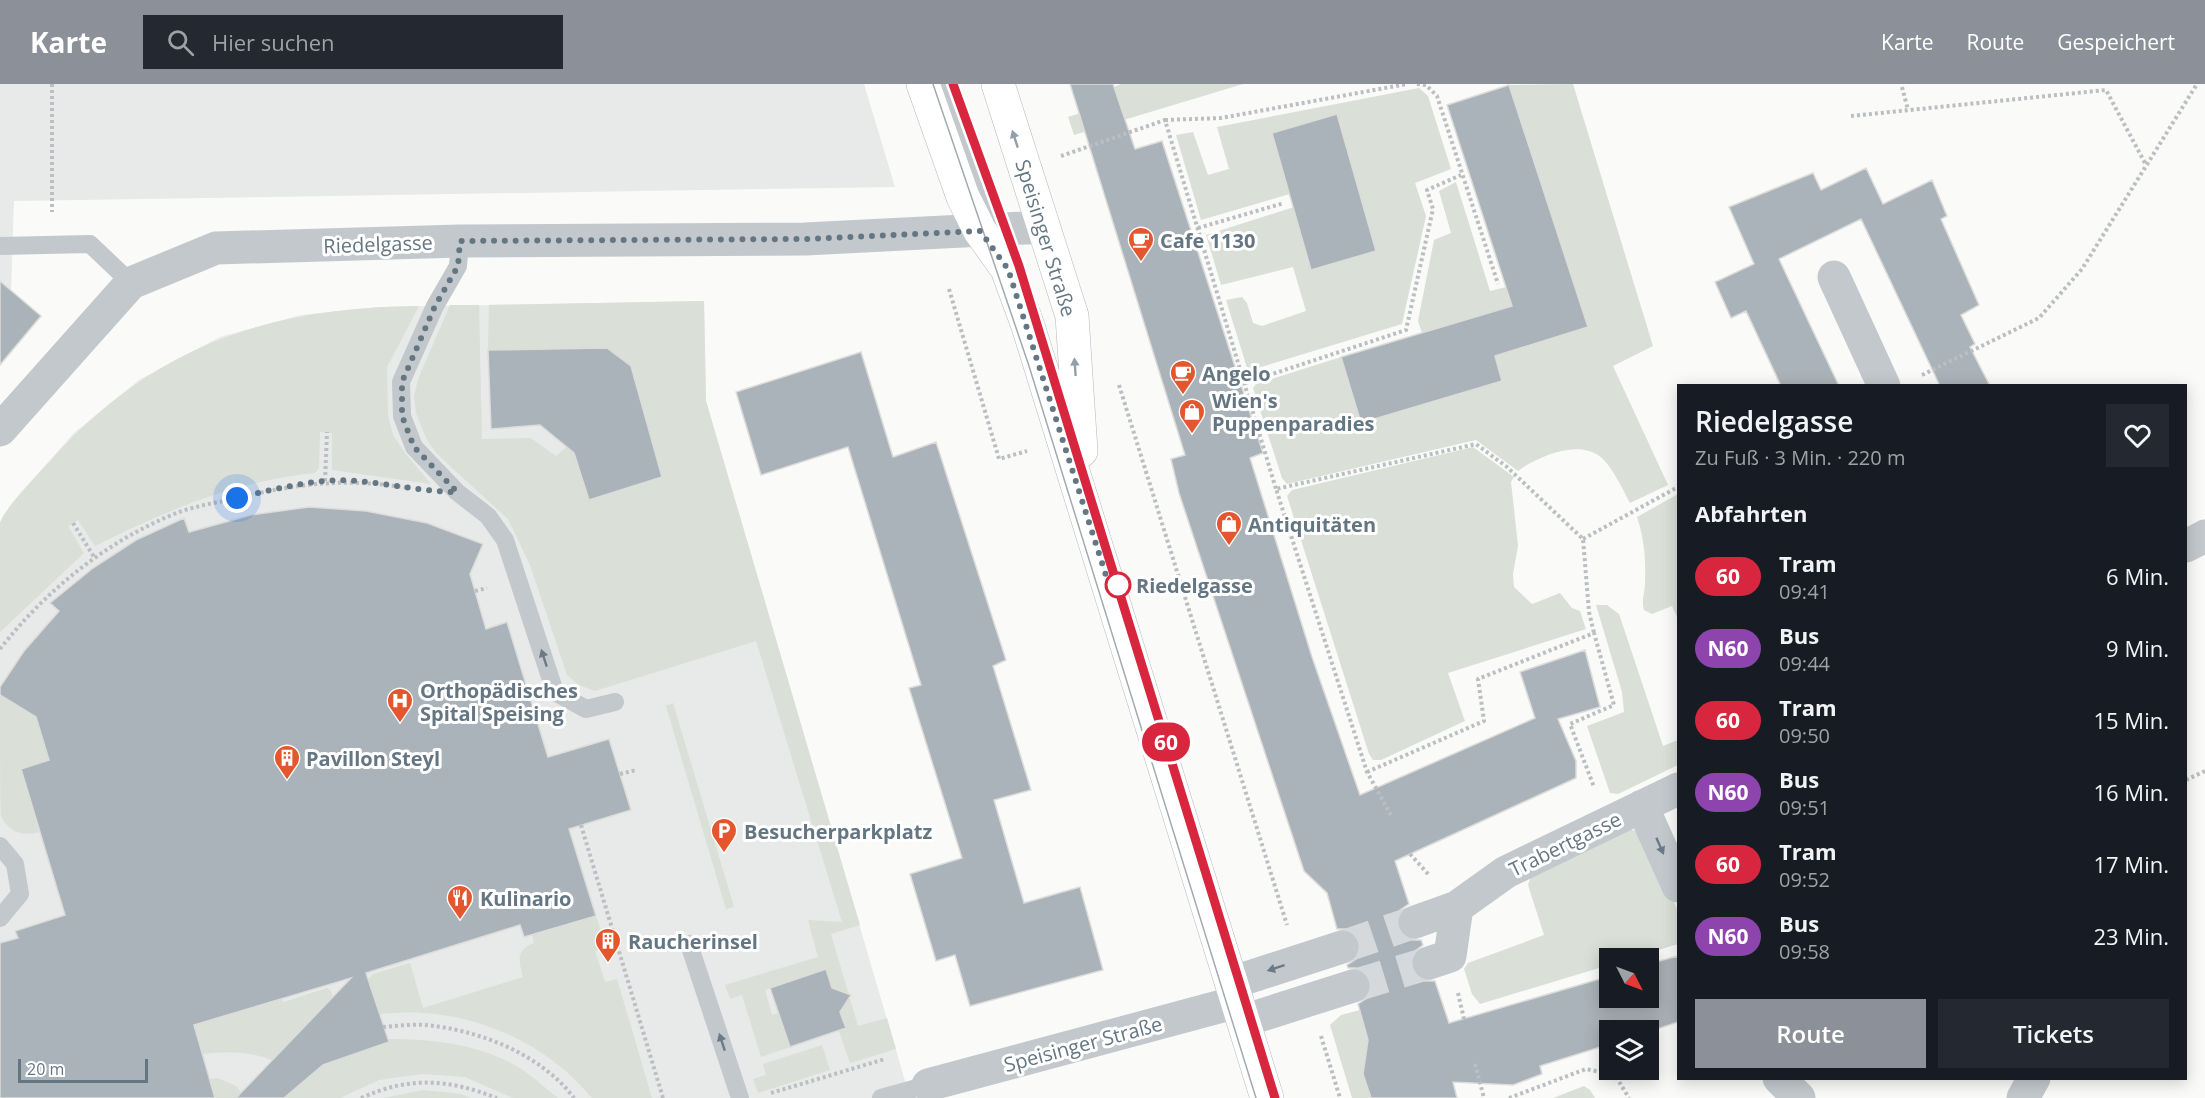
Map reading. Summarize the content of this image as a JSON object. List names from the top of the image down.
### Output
{
  "streets": {
    "main road": ["Speisinger Straße"],
    "street": ["Riedelgasse", "Trabertgasse"]
  },
  "crossings": [
    ["Speisinger Straße", "Riedelgasse"]
  ],
  "places": {
    "cafe": ["Cafe 1130", "Angelo"],
    "shop": ["Wien's Puppenparadies", "Antiquitäten"],
    "other": ["Riedelgasse"],
    "hospital": ["Orthopädisches Spital Speising"],
    "building": ["Pavillon Steyl", "Raucherinsel"],
    "parking": ["Besucherparkplatz"],
    "restaurant": ["Kulinario"]
  },
  "lines": ["tram line 60"],
  "scale_bar": "20 m",
  "north": "bottom right",
  "page": {
    "header": "Karte",
    "search": "Hier suchen",
    "nav": ["Karte", "Route", "Gespeichert"],
    "on_map": "60",
    "heading": [
      ["Riedelgasse", "Zu Fuß · 3 Min. · 220 m"],
      "Abfahrten"
    ],
    "list": [
      {
        "mark": "60",
        "name": "Tram",
        "note": "09:41",
        "value": "6 Min."
      },
      {
        "mark": "N60",
        "name": "Bus",
        "note": "09:44",
        "value": "9 Min."
      },
      {
        "mark": "60",
        "name": "Tram",
        "note": "09:50",
        "value": "15 Min."
      },
      {
        "mark": "N60",
        "name": "Bus",
        "note": "09:51",
        "value": "16 Min."
      },
      {
        "mark": "60",
        "name": "Tram",
        "note": "09:52",
        "value": "17 Min."
      },
      {
        "mark": "N60",
        "name": "Bus",
        "note": "09:58",
        "value": "23 Min."
      }
    ],
    "buttons": ["Route", "Tickets"],
    "scale": "20 m"
  }
}
